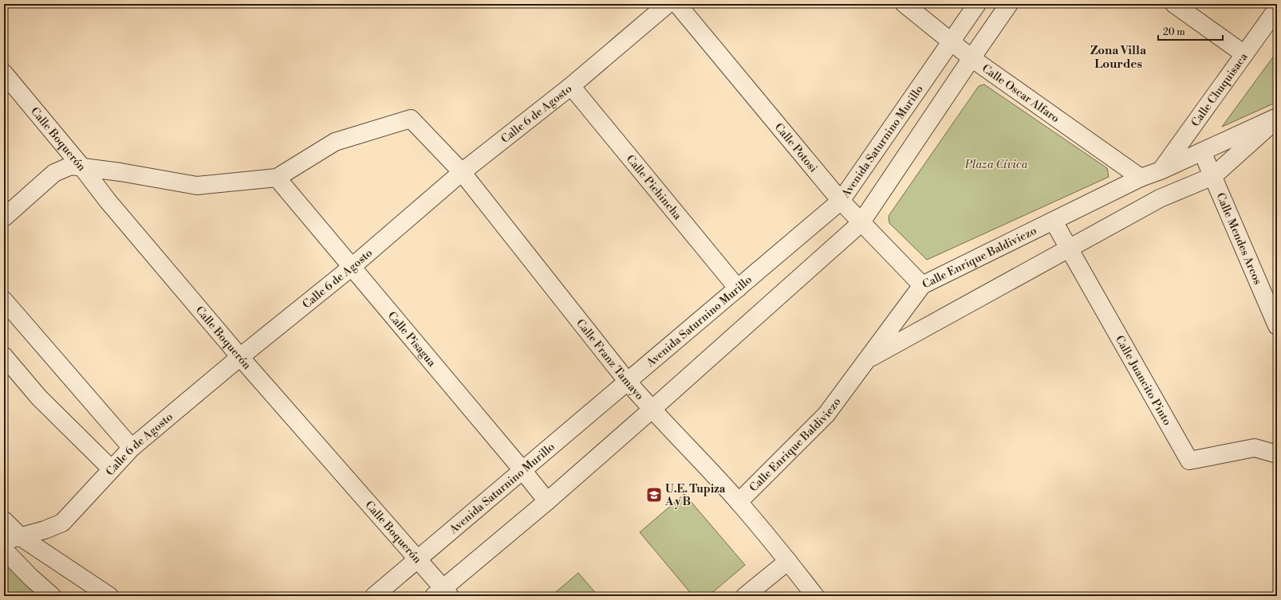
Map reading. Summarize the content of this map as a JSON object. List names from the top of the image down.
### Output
{
  "streets": {
    "street": [
      "Calle Chuquisaca",
      "Calle Oscar Alfaro",
      "Calle 6 de Agosto",
      "Calle Boquerón",
      "Avenida Saturnino Murillo",
      "Calle Potosi",
      "Calle Pichincha",
      "Calle Mendes Arcos",
      "Calle Enrique Baldiviezo",
      "Calle Pisagua",
      "Calle Franz Tamayo",
      "Calle Juancito Pinto"
    ]
  },
  "crossings": [
    ["Calle Chuquisaca", "Calle Enrique Baldiviezo"],
    ["Calle Oscar Alfaro", "Avenida Saturnino Murillo"],
    ["Calle Oscar Alfaro", "Calle Enrique Baldiviezo"],
    ["Calle 6 de Agosto", "Calle Boquerón"],
    ["Calle 6 de Agosto", "Calle Pichincha"],
    ["Calle 6 de Agosto", "Calle Pisagua"],
    ["Calle 6 de Agosto", "Calle Franz Tamayo"],
    ["Calle Boquerón", "Avenida Saturnino Murillo"],
    ["Avenida Saturnino Murillo", "Calle Potosi"],
    ["Avenida Saturnino Murillo", "Calle Pichincha"],
    ["Avenida Saturnino Murillo", "Calle Pisagua"],
    ["Avenida Saturnino Murillo", "Calle Franz Tamayo"],
    ["Calle Potosi", "Calle Enrique Baldiviezo"],
    ["Calle Mendes Arcos", "Calle Enrique Baldiviezo"],
    ["Calle Enrique Baldiviezo", "Calle Franz Tamayo"],
    ["Calle Enrique Baldiviezo", "Calle Juancito Pinto"],
    ["Calle Pisagua", "Calle Franz Tamayo"]
  ],
  "districts": ["Zona Villa Lourdes"],
  "parks": ["Plaza Cívica"],
  "places": {
    "school or university": ["U.E. Tupiza A y B"]
  },
  "scale_bar": "20 m"
}
